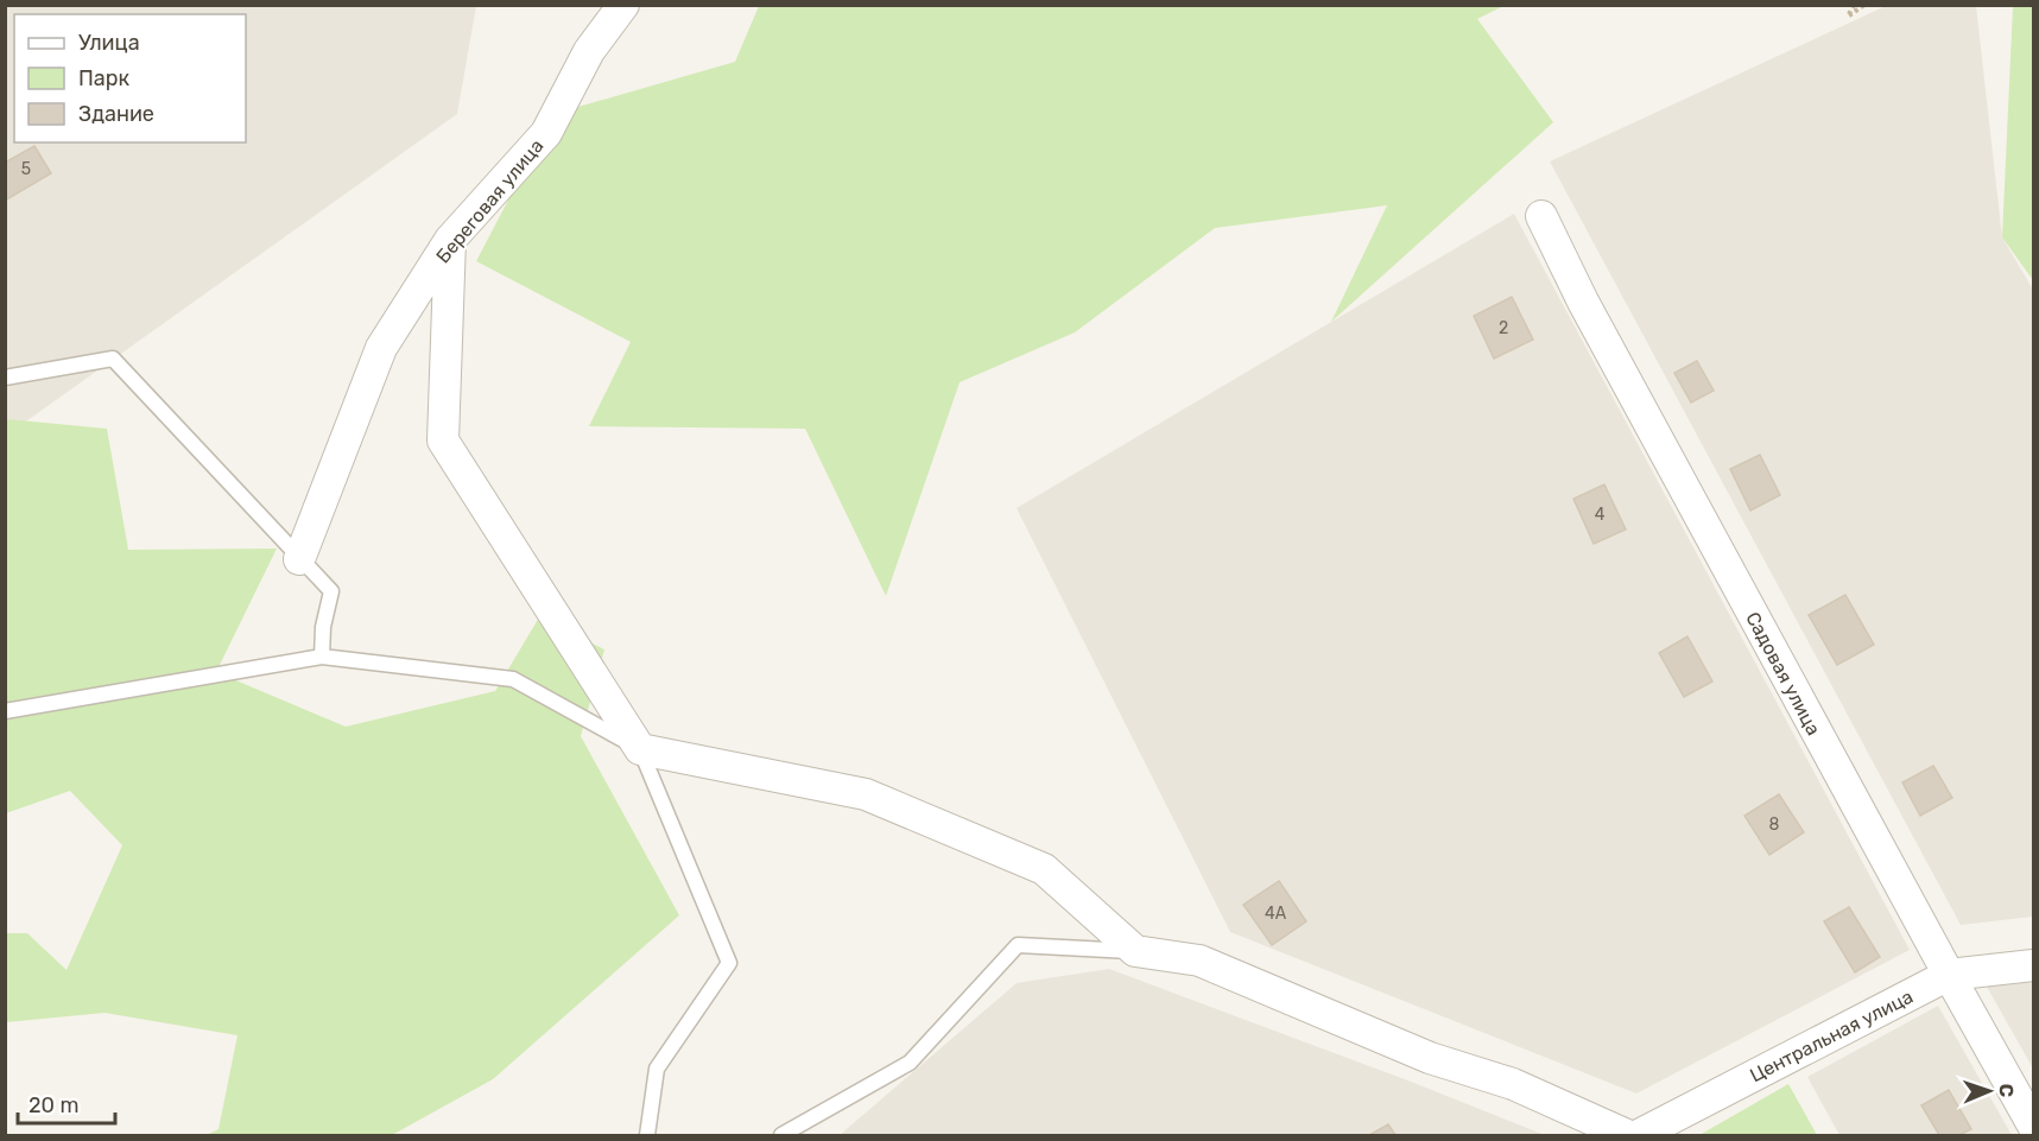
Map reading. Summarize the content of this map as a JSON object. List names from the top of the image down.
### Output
{
  "streets": {
    "street": ["Береговая улица", "Садовая улица", "Центральная улица"]
  },
  "crossings": [
    ["Садовая улица", "Центральная улица"]
  ],
  "house_numbers": [
    "5",
    "2",
    "4",
    "8",
    "4А"
  ],
  "legend": ["Улица", "Парк", "Здание"],
  "scale_bar": "20 m",
  "north": "right"
}
